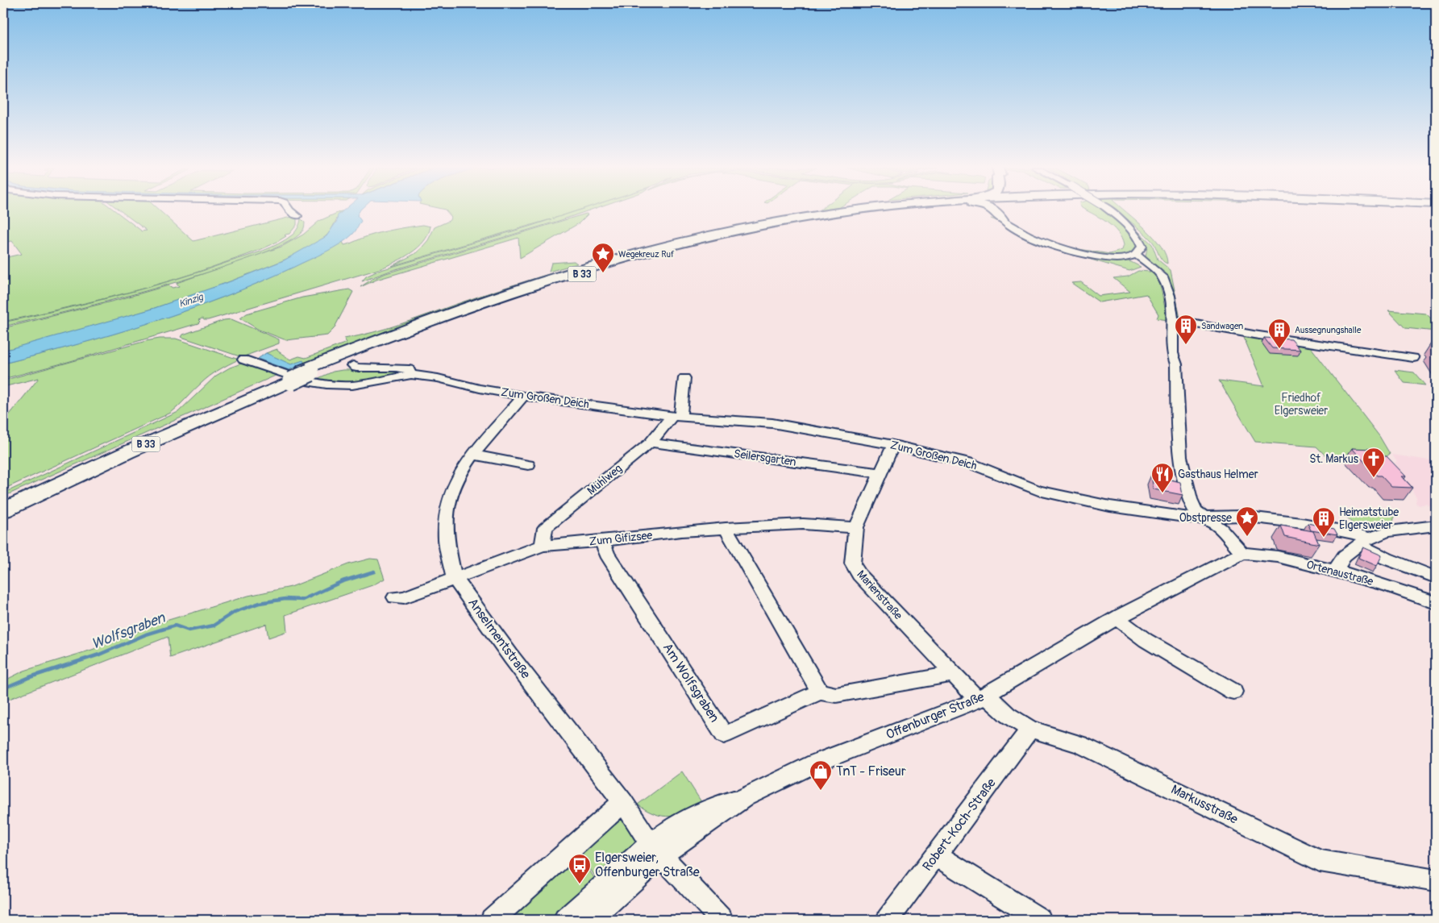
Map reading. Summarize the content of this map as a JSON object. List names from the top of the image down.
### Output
{
  "streets": {
    "highway": ["B 33"],
    "street": [
      "Zum Großen Deich",
      "Seilersgarten",
      "Mühlweg",
      "Zum Gifizsee",
      "Ortenaustraße",
      "Marienstraße",
      "Anselmentstraße",
      "Am Wolfsgraben",
      "Offenburger Straße",
      "Markusstraße",
      "Robert-Koch-Straße"
    ]
  },
  "crossings": [
    ["Zum Großen Deich", "Mühlweg"],
    ["Zum Großen Deich", "Marienstraße"],
    ["Zum Großen Deich", "Anselmentstraße"],
    ["Seilersgarten", "Mühlweg"],
    ["Seilersgarten", "Marienstraße"],
    ["Mühlweg", "Zum Gifizsee"],
    ["Zum Gifizsee", "Marienstraße"],
    ["Zum Gifizsee", "Anselmentstraße"],
    ["Zum Gifizsee", "Am Wolfsgraben"],
    ["Ortenaustraße", "Offenburger Straße"],
    ["Marienstraße", "Offenburger Straße"],
    ["Marienstraße", "Markusstraße"],
    ["Anselmentstraße", "Offenburger Straße"],
    ["Offenburger Straße", "Markusstraße"],
    ["Markusstraße", "Robert-Koch-Straße"]
  ],
  "water": ["Kinzig", "Wolfsgraben"],
  "parks": ["Friedhof Elgersweier"],
  "places": {
    "place": ["Wegekreuz Ruf", "Obstpresse"],
    "building": ["Sandwagen", "Aussegnungshalle", "Heimatstube Elgersweier"],
    "church": ["St. Markus"],
    "restaurant": ["Gasthaus Helmer"],
    "shop": ["TnT - Friseur"],
    "bus stop": ["Elgersweier, Offenburger Straße"]
  }
}
